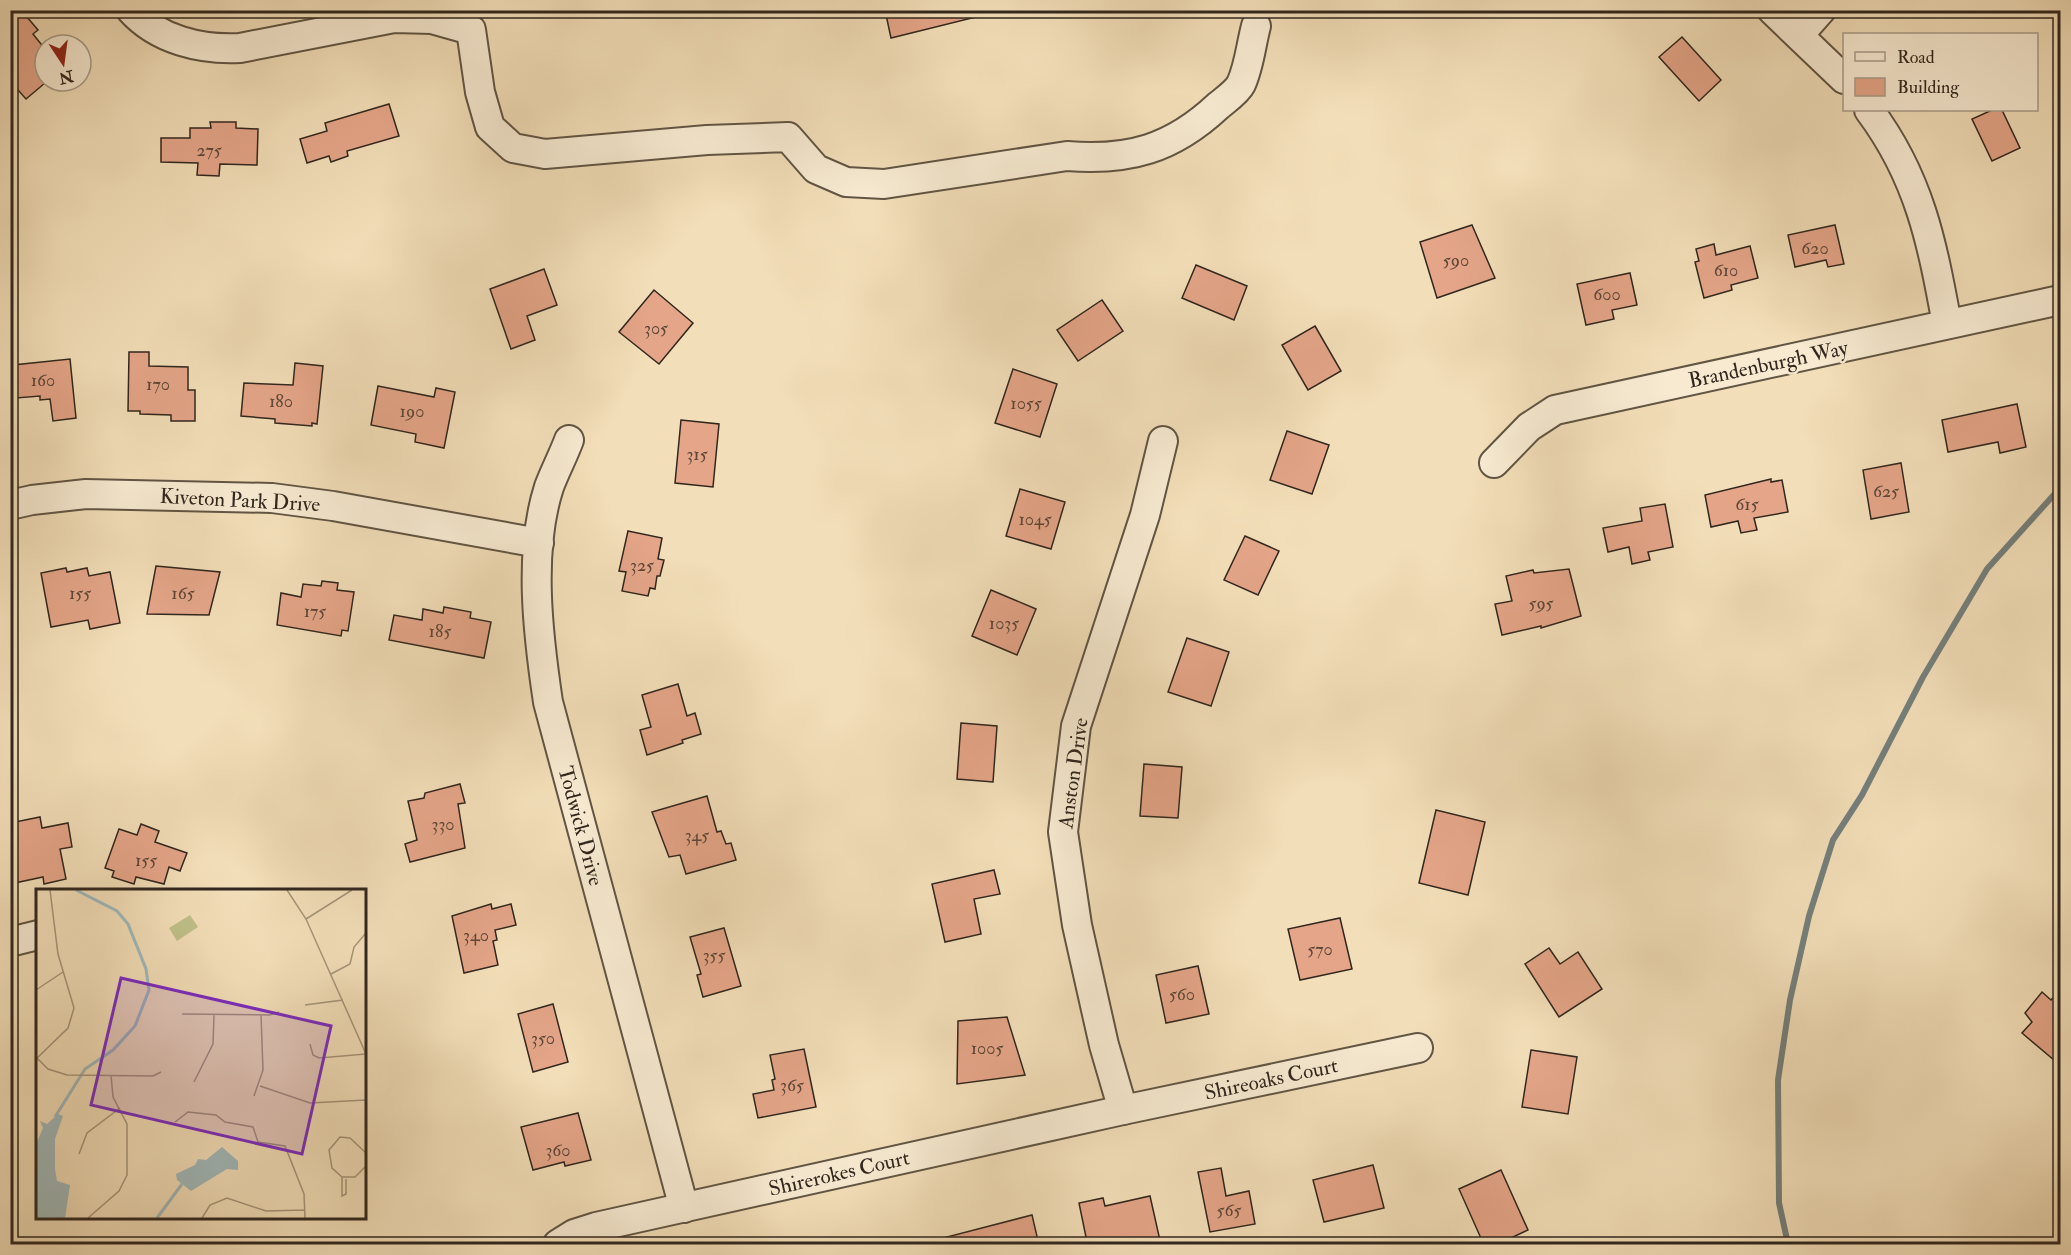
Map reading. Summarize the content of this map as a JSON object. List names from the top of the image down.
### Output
{
  "streets": {
    "street": [
      "Brandenburgh Way",
      "Kiveton Park Drive",
      "Anston Drive",
      "Todwick Drive",
      "Shireoaks Court",
      "Shirerokes Court"
    ]
  },
  "crossings": [
    ["Kiveton Park Drive", "Todwick Drive"],
    ["Anston Drive", "Shireoaks Court"],
    ["Anston Drive", "Shirerokes Court"],
    ["Todwick Drive", "Shirerokes Court"],
    ["Shireoaks Court", "Shirerokes Court"]
  ],
  "house_numbers": [
    "275",
    "620",
    "590",
    "610",
    "600",
    "305",
    "160",
    "170",
    "180",
    "1055",
    "190",
    "315",
    "625",
    "615",
    "1045",
    "325",
    "155",
    "165",
    "595",
    "175",
    "1035",
    "185",
    "330",
    "345",
    "155",
    "340",
    "570",
    "355",
    "560",
    "350",
    "1005",
    "365",
    "360",
    "565"
  ],
  "legend": ["Road", "Building"],
  "north": "bottom"
}
